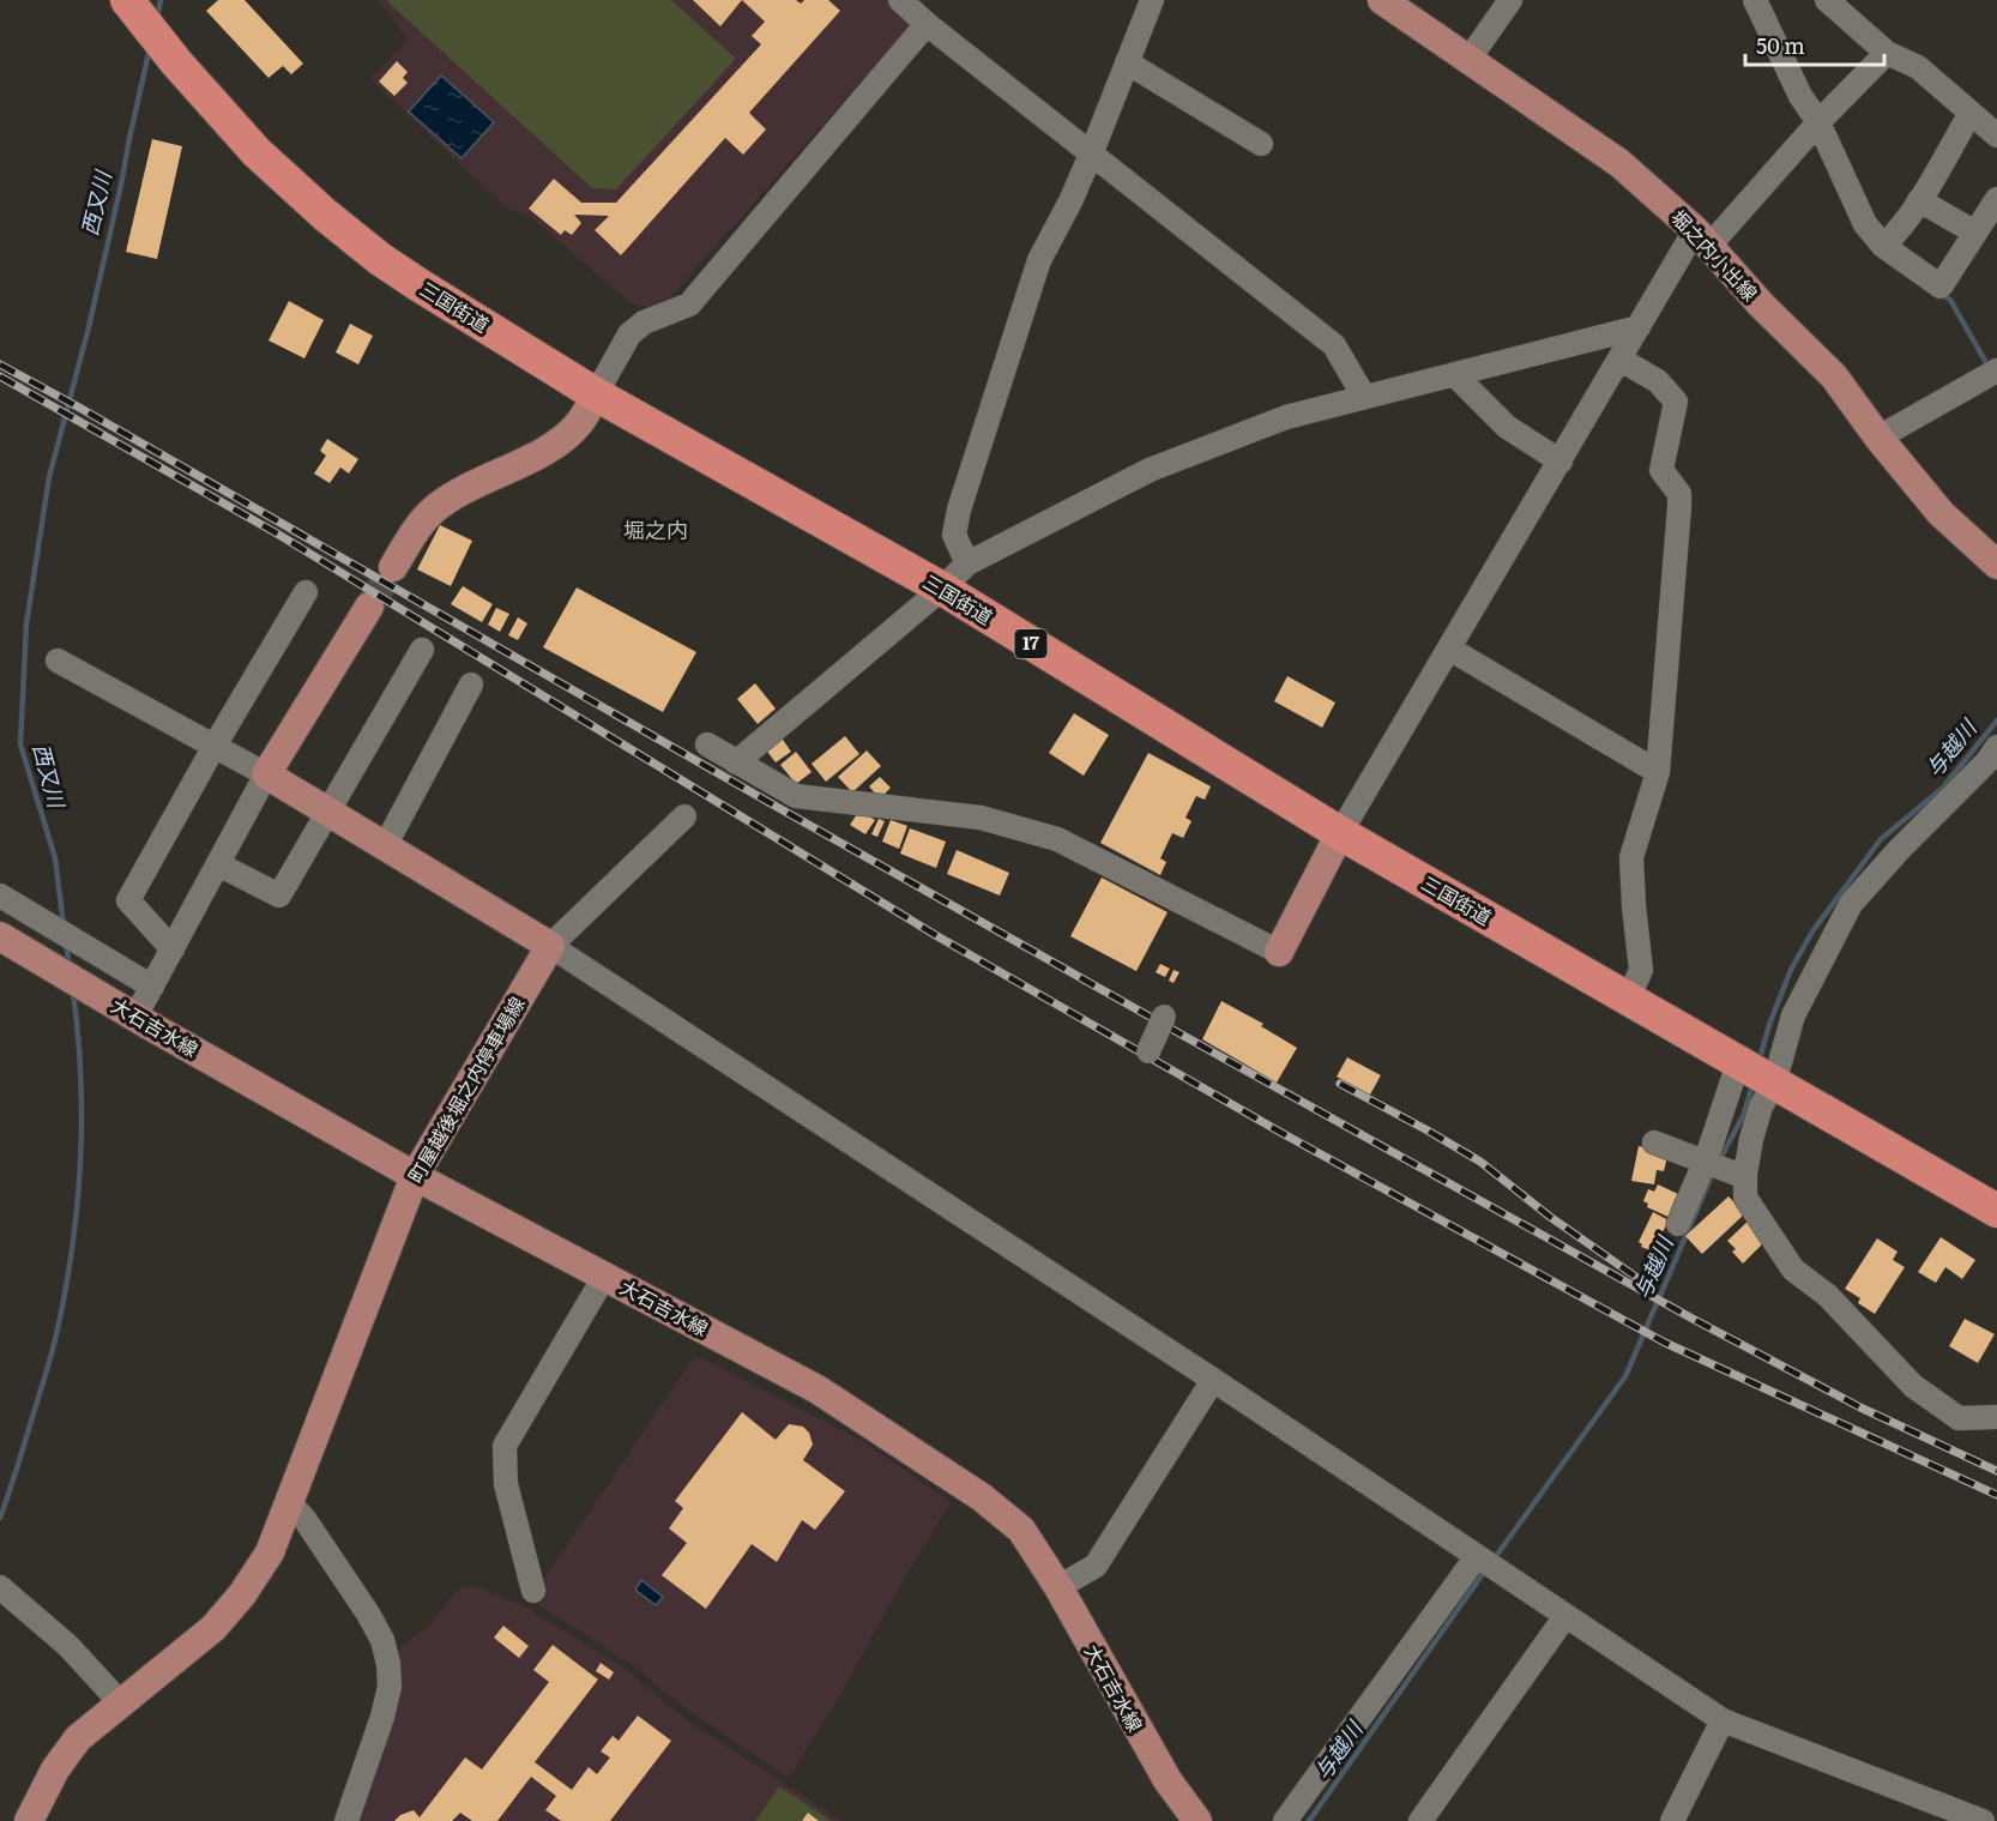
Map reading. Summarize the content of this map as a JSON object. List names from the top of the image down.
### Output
{
  "streets": {
    "highway": ["三国街道", "17"],
    "main road": ["堀之内小出線", "大石吉水線", "町屋越後堀之内停車場線"]
  },
  "crossings": [
    ["大石吉水線", "町屋越後堀之内停車場線"]
  ],
  "districts": ["堀之内"],
  "water": ["西又川", "与越川"],
  "scale_bar": "50 m"
}
